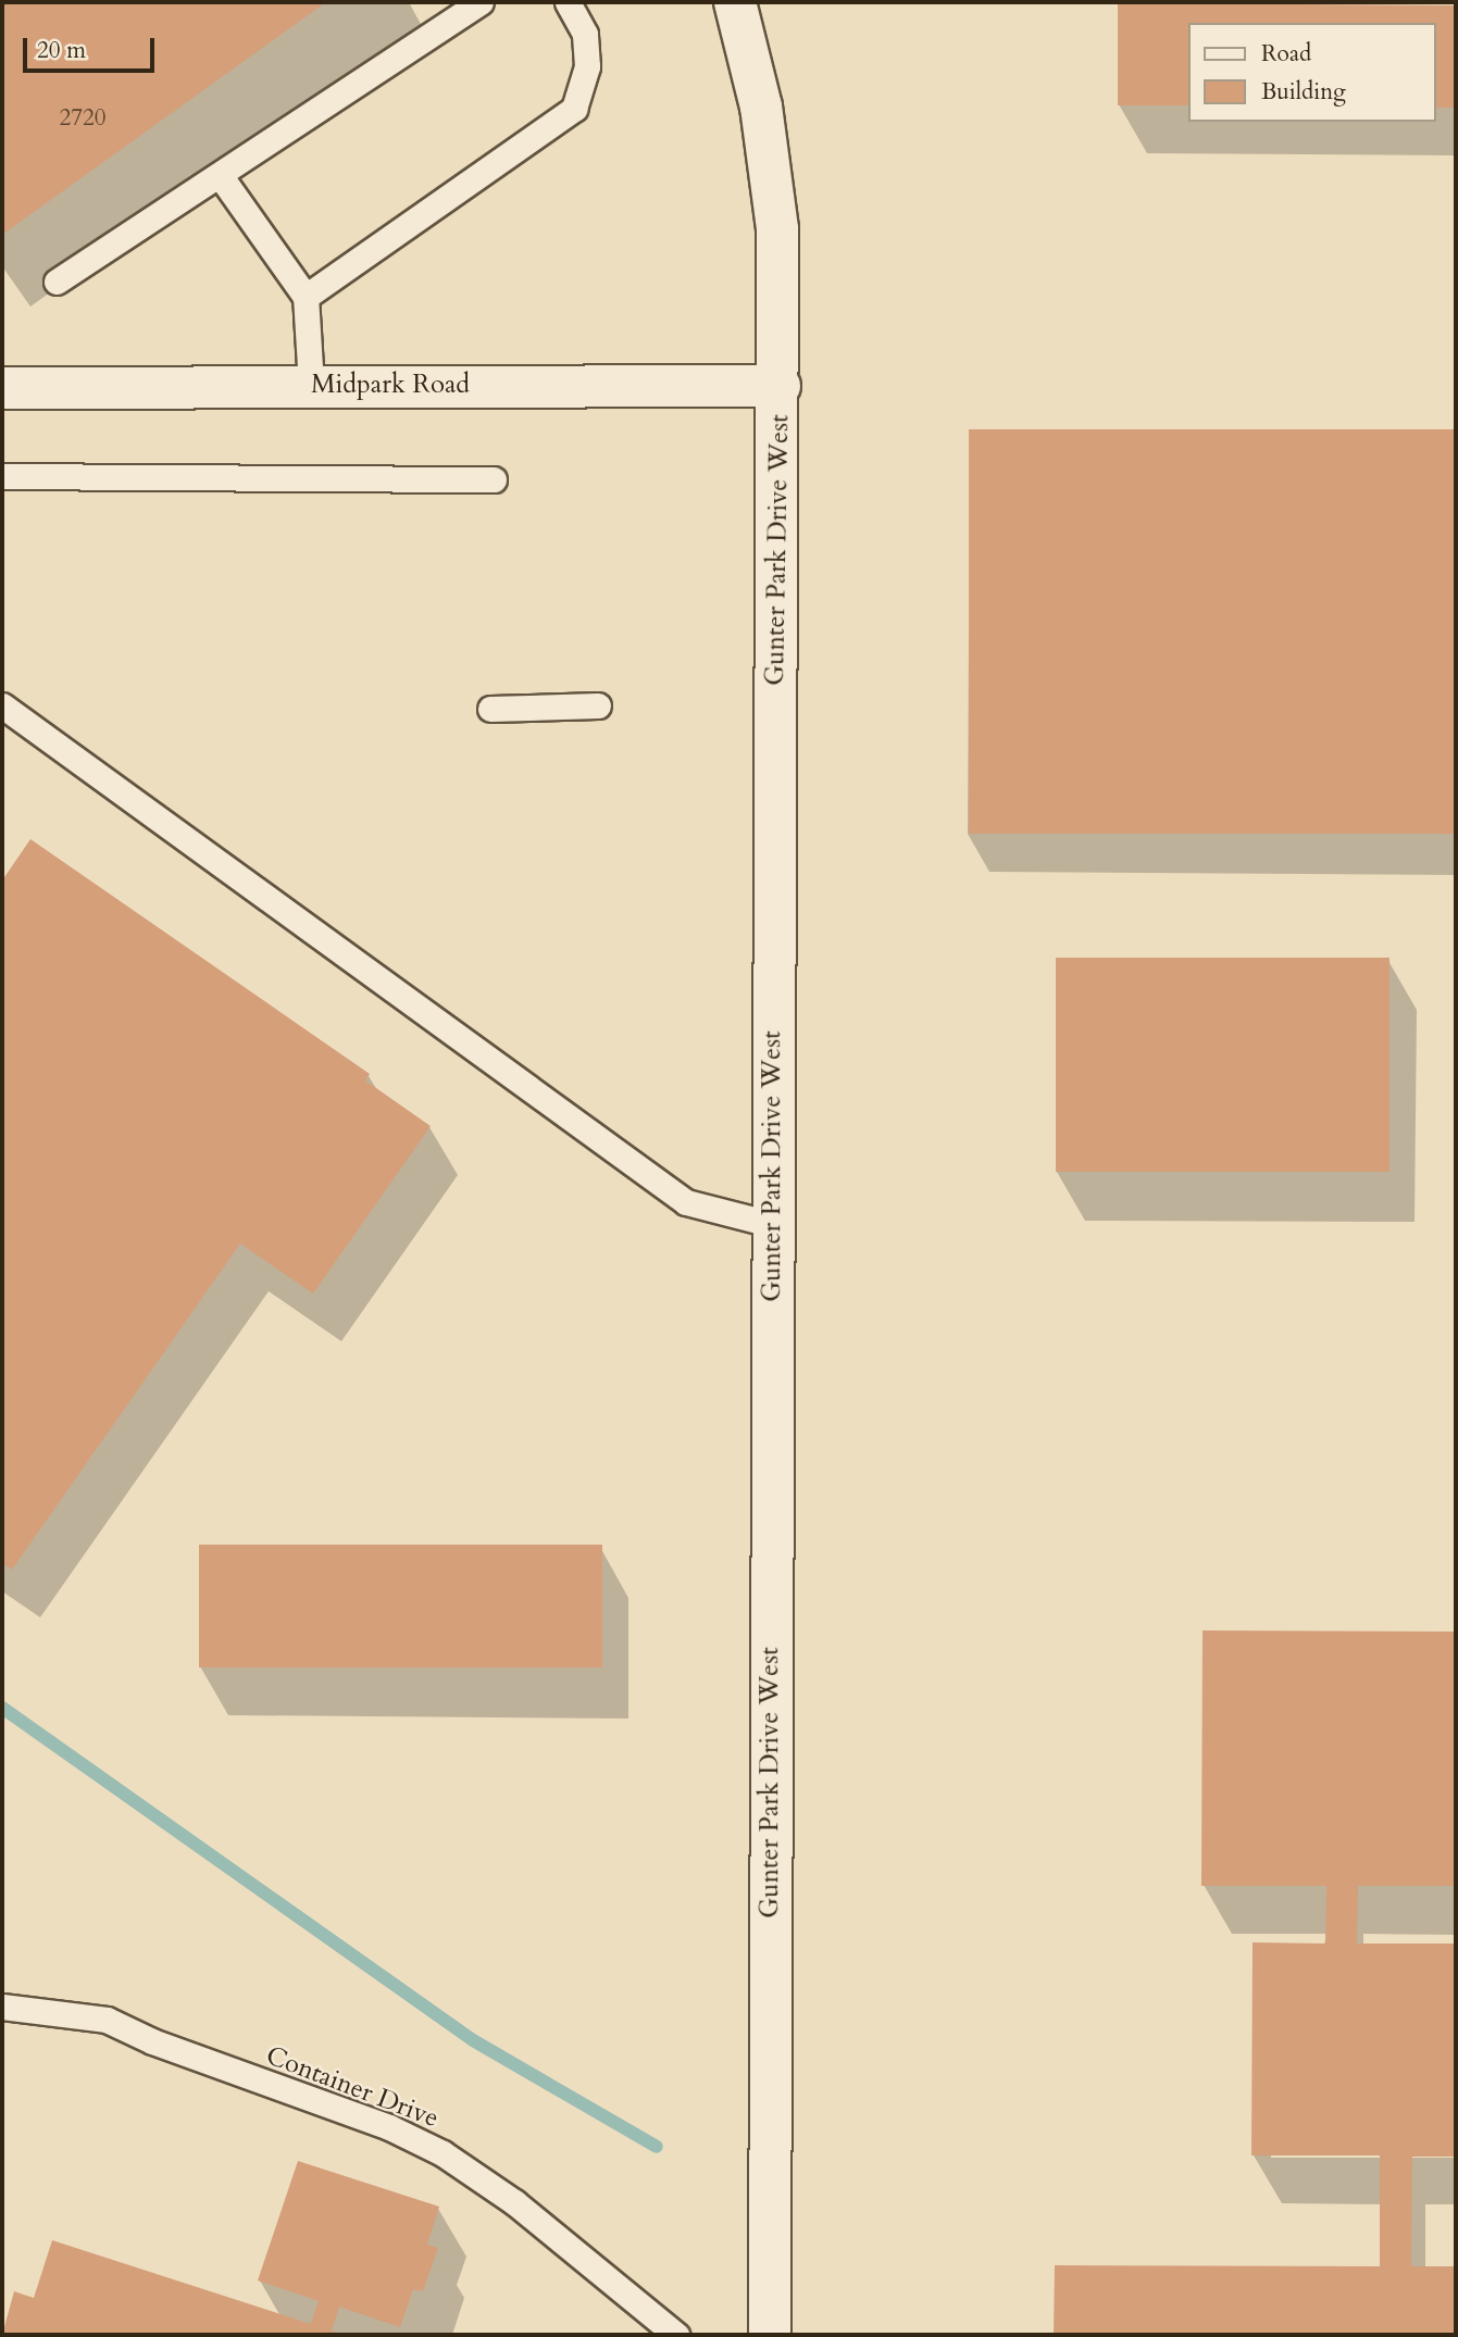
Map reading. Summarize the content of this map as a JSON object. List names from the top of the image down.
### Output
{
  "streets": {
    "street": ["Midpark Road", "Gunter Park Drive West"],
    "lane": ["Container Drive"]
  },
  "crossings": [
    ["Midpark Road", "Gunter Park Drive West"]
  ],
  "house_numbers": ["2720"],
  "legend": ["Road", "Building"],
  "scale_bar": "20 m"
}
